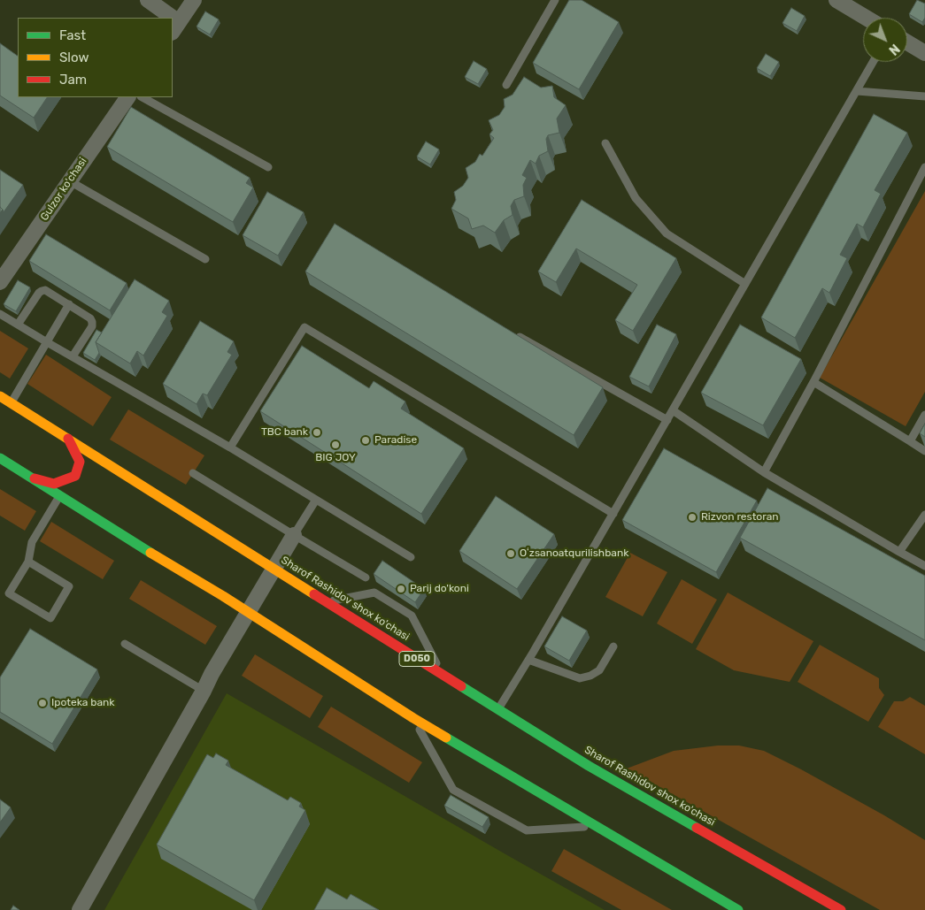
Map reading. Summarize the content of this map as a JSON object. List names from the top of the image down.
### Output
{
  "streets": {
    "main road": ["Sharof Rashidov shox ko'chasi", "D050"],
    "street": ["Gulzor ko'chasi"]
  },
  "places": [
    "TBC bank",
    "Paradise",
    "BIG JOY",
    "Rizvon restoran",
    "Oʻzsanoatqurilishbank",
    "Parij do'koni",
    "Ipoteka bank"
  ],
  "legend": ["Fast", "Slow", "Jam"],
  "north": "bottom right"
}
